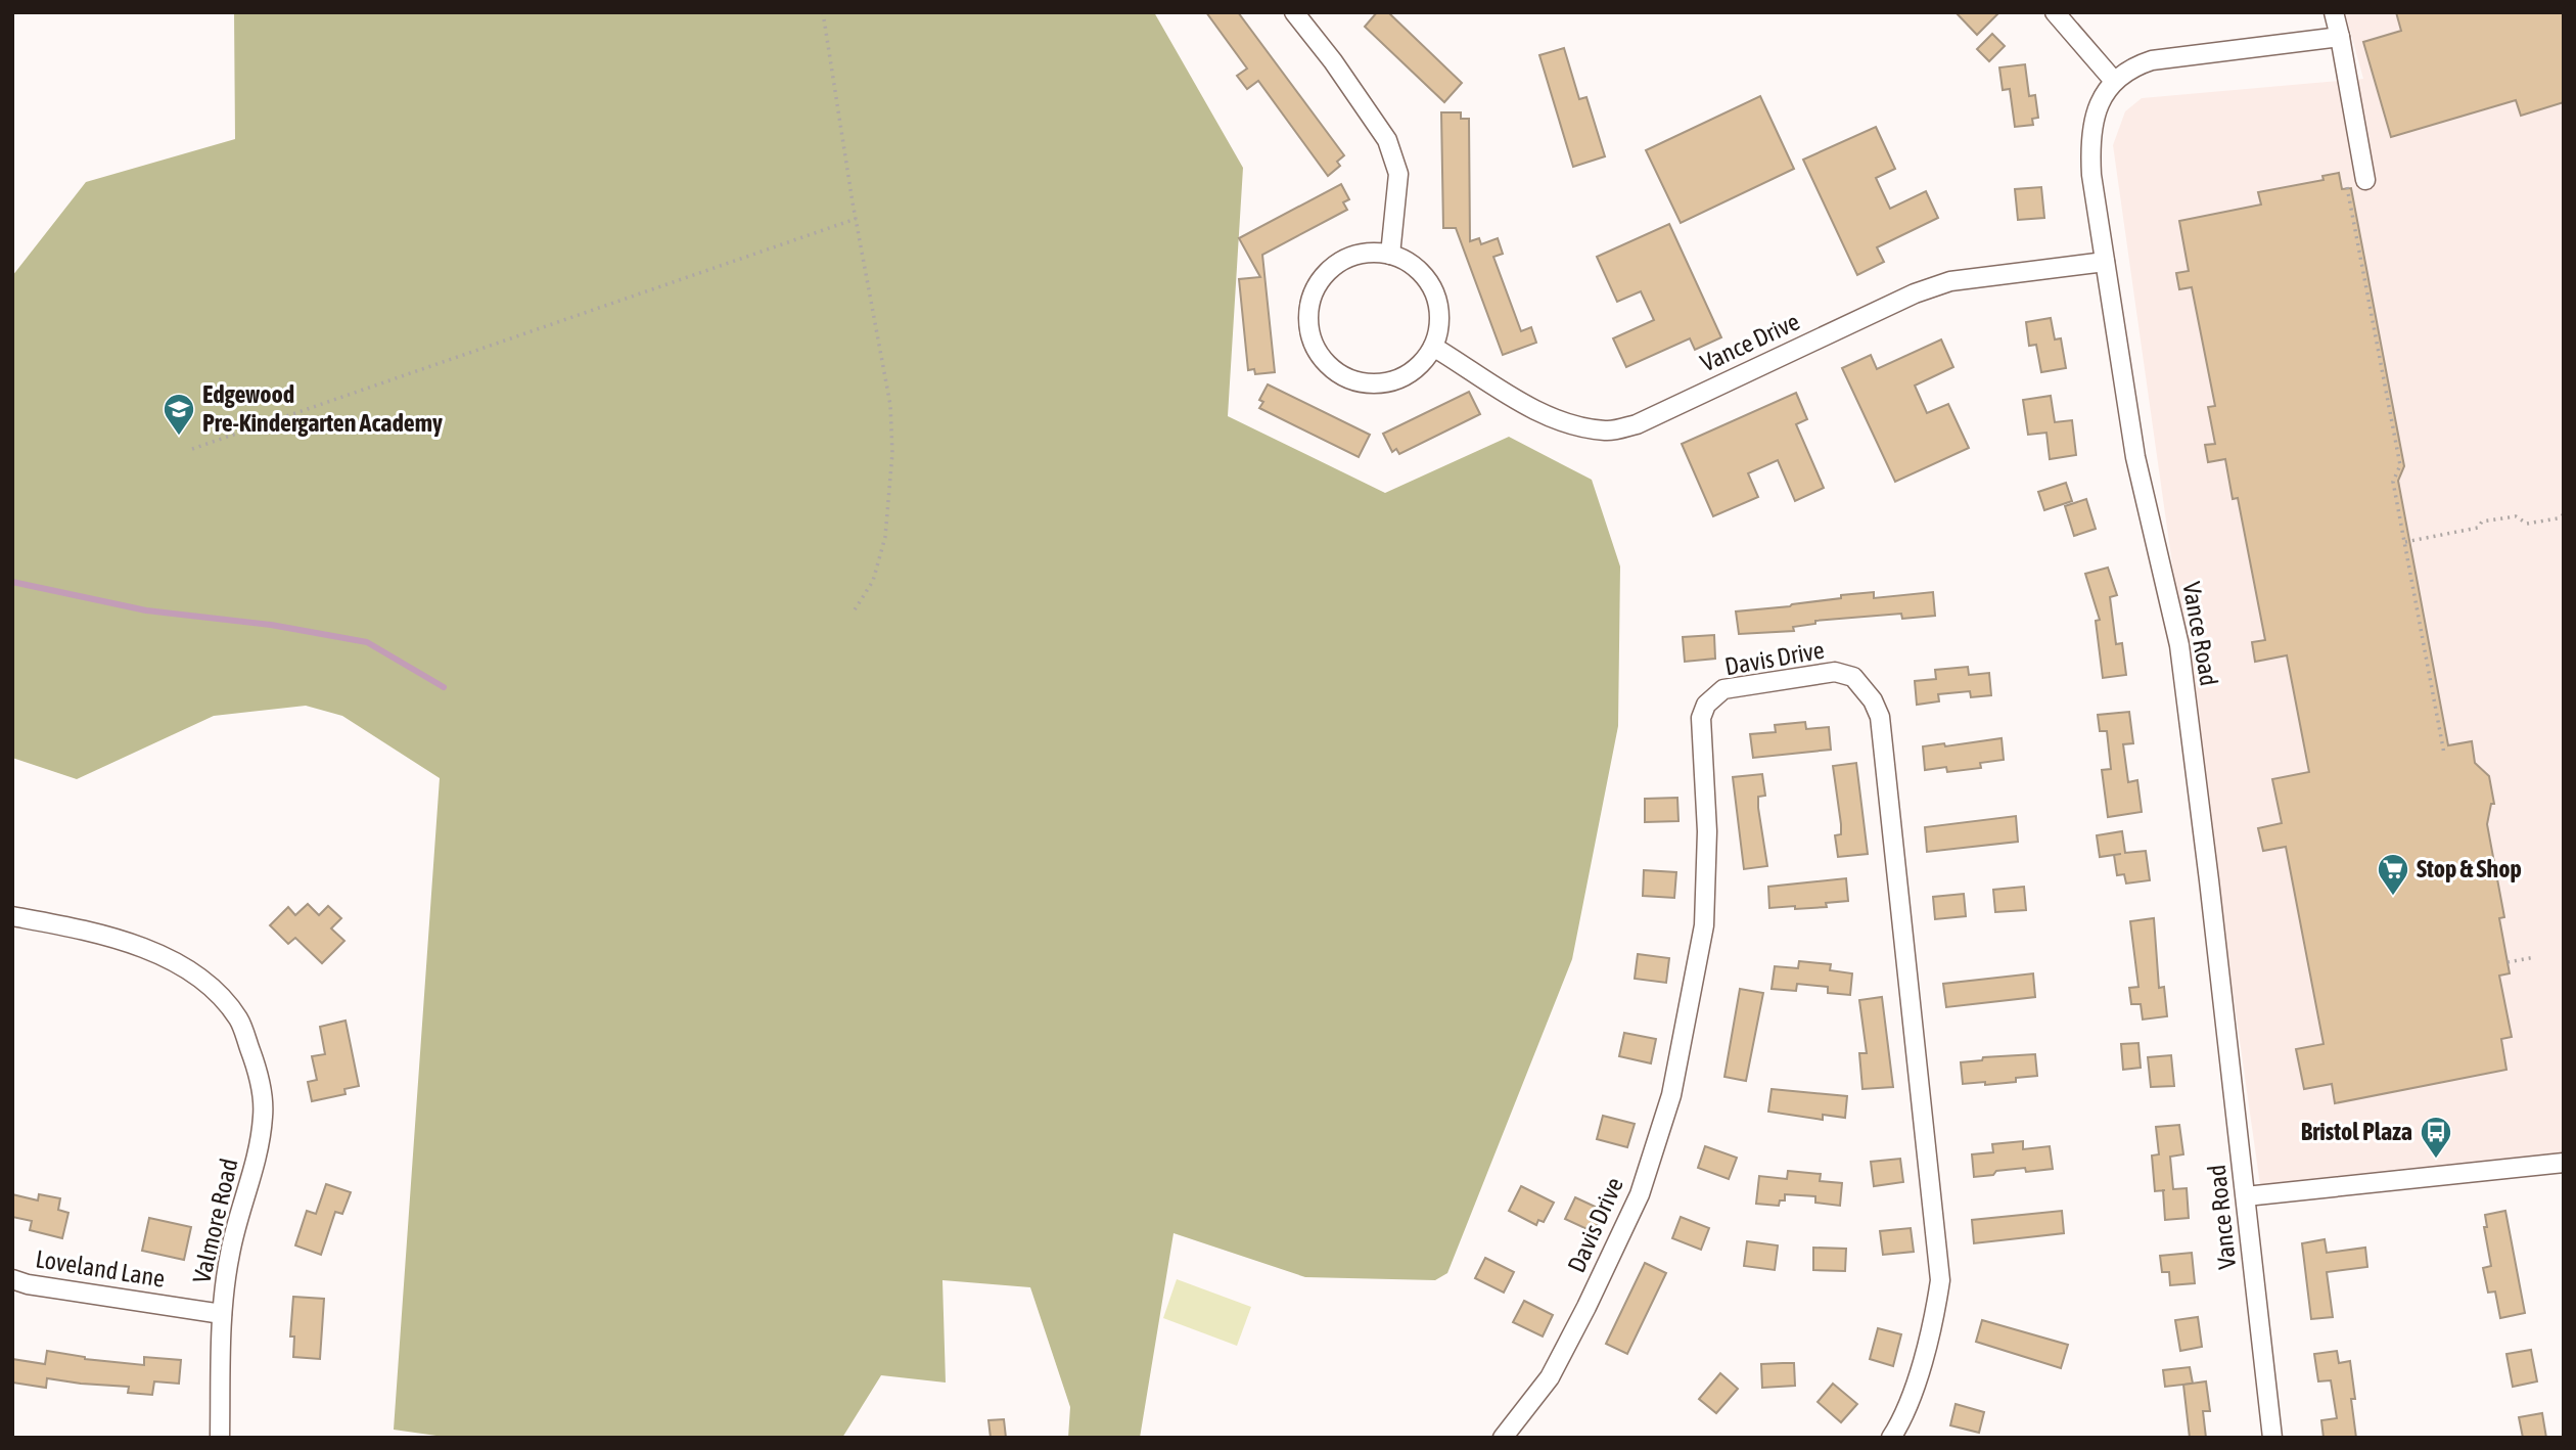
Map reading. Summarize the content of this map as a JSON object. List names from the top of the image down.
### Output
{
  "streets": {
    "street": [
      "Vance Drive",
      "Vance Road",
      "Davis Drive",
      "Valmore Road",
      "Loveland Lane"
    ]
  },
  "crossings": [
    ["Vance Drive", "Vance Road"],
    ["Valmore Road", "Loveland Lane"]
  ],
  "places": {
    "school or university": ["Edgewood Pre-Kindergarten Academy"],
    "supermarket": ["Stop & Shop"],
    "bus stop": ["Bristol Plaza"]
  }
}
